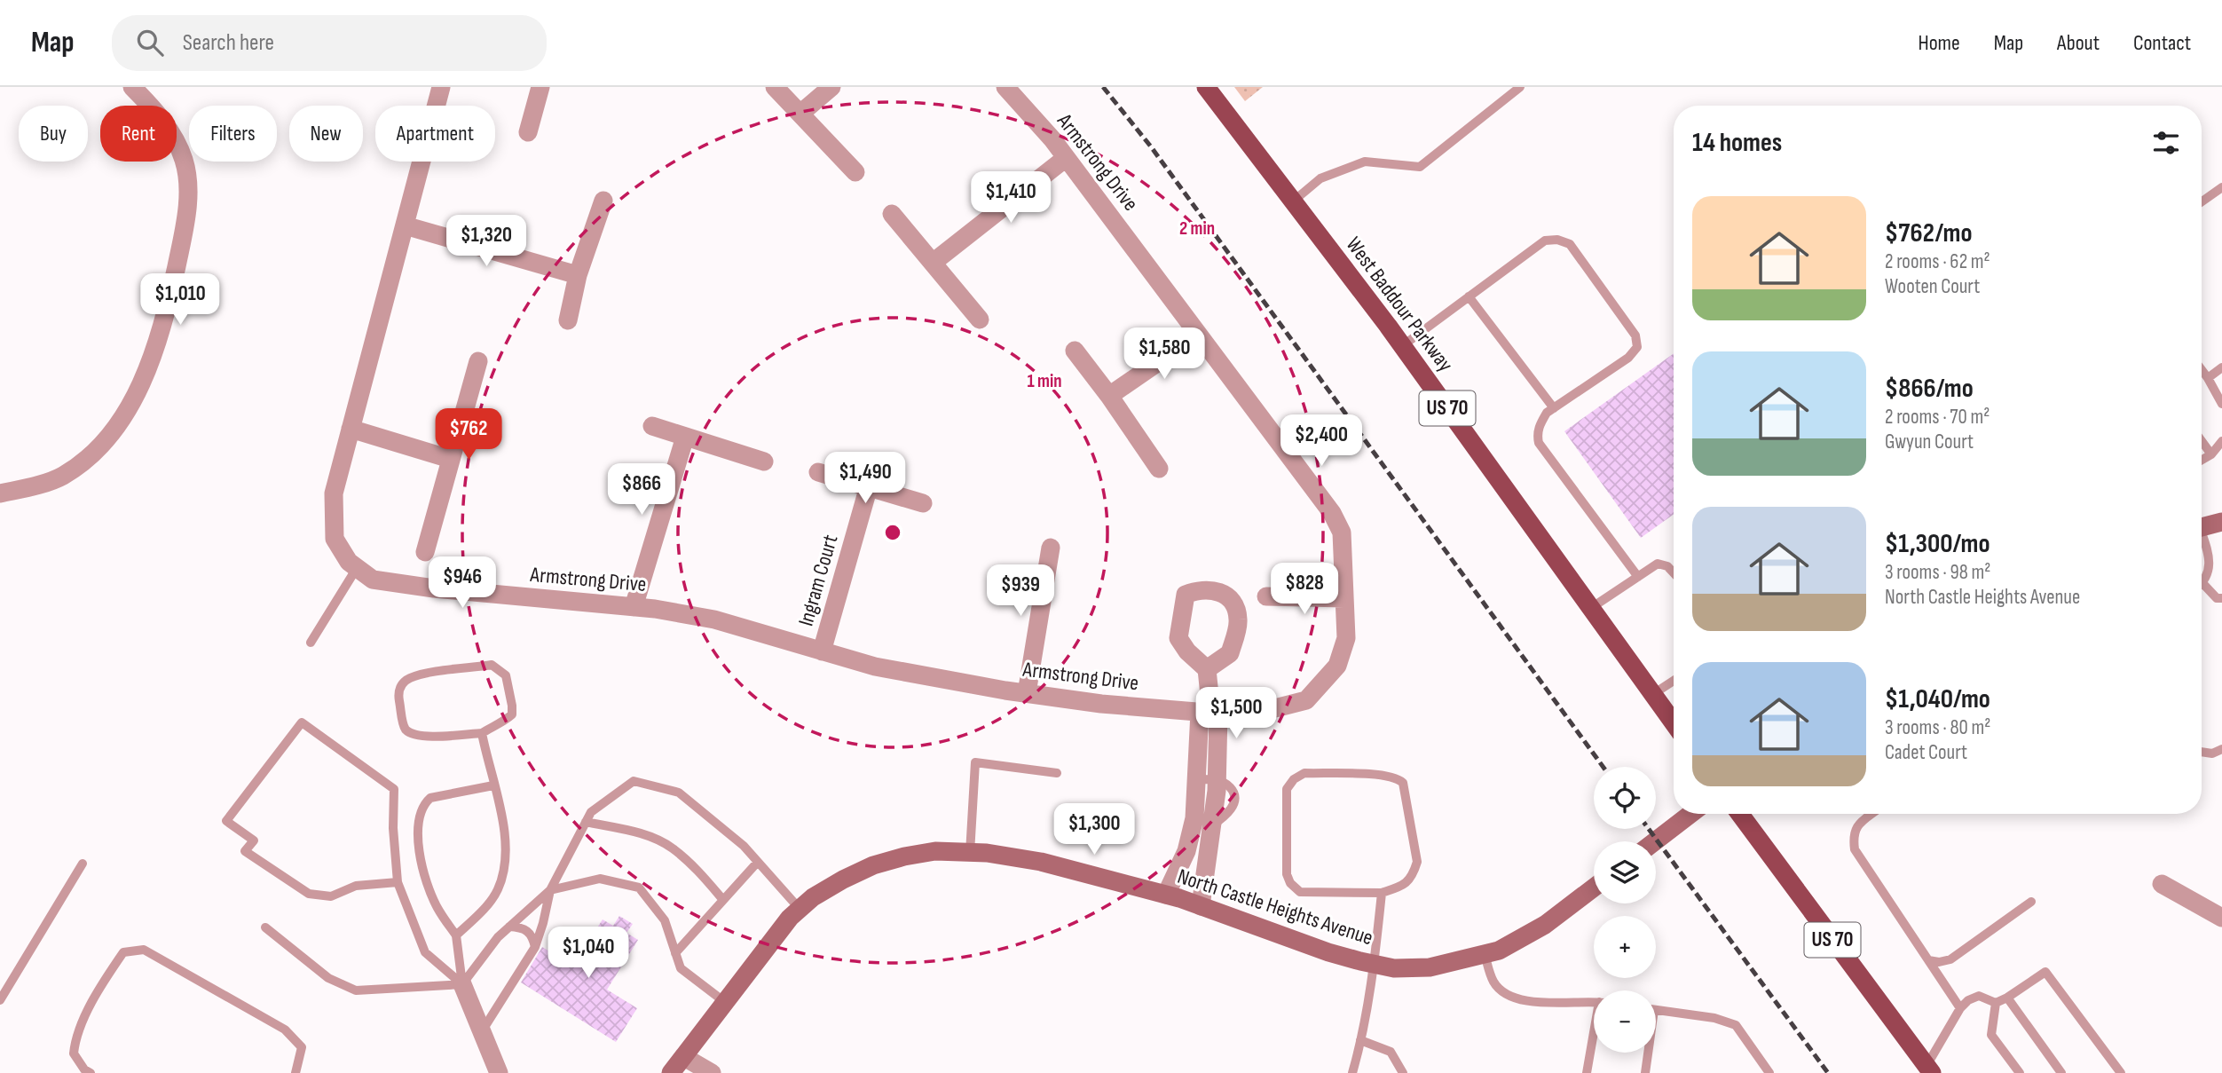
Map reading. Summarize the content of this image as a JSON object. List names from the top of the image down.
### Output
{
  "streets": {
    "main road": ["West Baddour Parkway", "US 70"],
    "street": ["Armstrong Drive", "Ingram Court", "North Castle Heights Avenue"]
  },
  "crossings": [
    ["Armstrong Drive", "Ingram Court"]
  ],
  "page": {
    "header": "Map",
    "search": "Search here",
    "nav": [
      "Home",
      "Map",
      "About",
      "Contact"
    ],
    "chip": [
      "Buy",
      "Rent",
      "Filters",
      "New",
      "Apartment"
    ],
    "heading": "14 homes",
    "price": [
      "$1,410",
      "$1,320",
      "$1,010",
      "$1,580",
      "$762",
      "$2,400",
      "$1,490",
      "$866",
      "$946",
      "$828",
      "$939",
      "$1,500",
      "$1,300",
      "$1,040"
    ],
    "list": [
      {
        "name": "$762/mo",
        "note": "2 rooms · 62 m² · Wooten Court"
      },
      {
        "name": "$866/mo",
        "note": "2 rooms · 70 m² · Gwyun Court"
      },
      {
        "name": "$1,300/mo",
        "note": "3 rooms · 98 m² · North Castle Heights Avenue"
      },
      {
        "name": "$1,040/mo",
        "note": "3 rooms · 80 m² · Cadet Court"
      }
    ],
    "map_buttons": ["+", "−"]
  },
  "rings": ["2 min", "1 min"]
}
